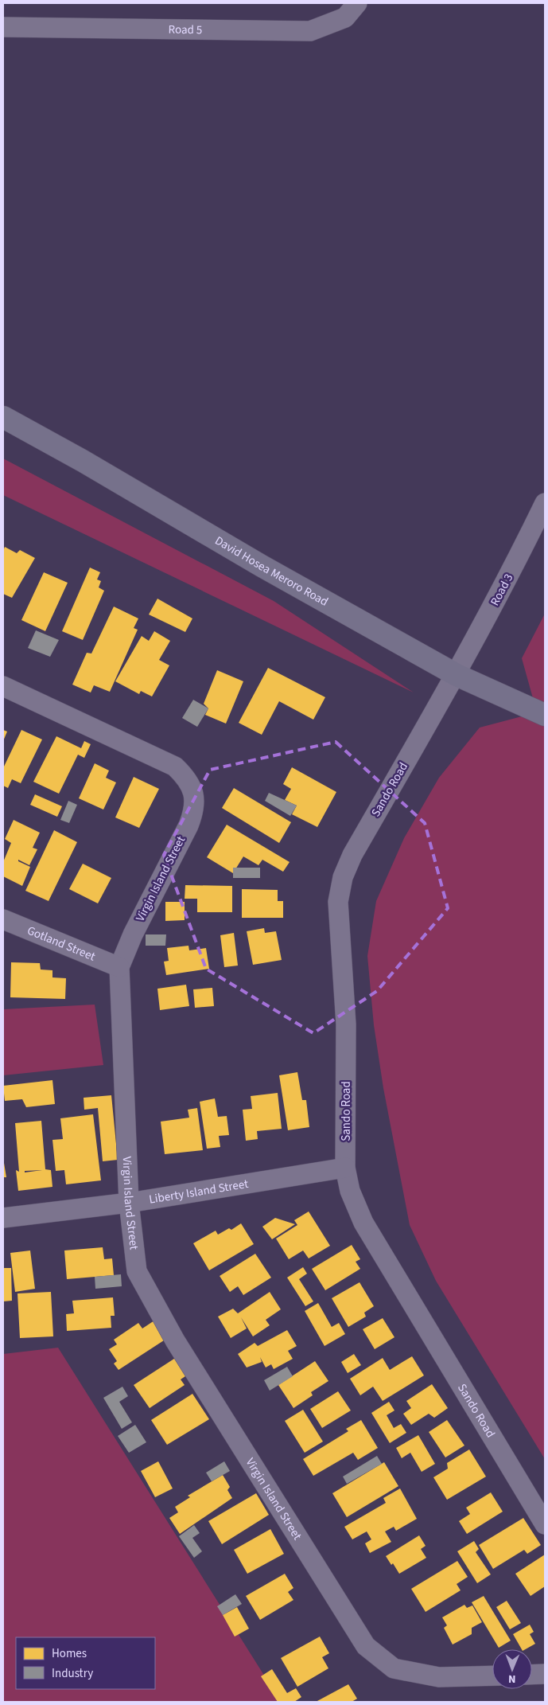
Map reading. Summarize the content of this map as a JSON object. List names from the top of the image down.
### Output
{
  "streets": {
    "main road": ["David Hosea Meroro Road"],
    "street": [
      "Road 5",
      "Road 3",
      "Sando Road",
      "Virgin Island Street",
      "Gotland Street",
      "Liberty Island Street"
    ]
  },
  "crossings": [
    ["David Hosea Meroro Road", "Road 3"],
    ["David Hosea Meroro Road", "Sando Road"],
    ["Road 3", "Sando Road"],
    ["Sando Road", "Liberty Island Street"],
    ["Virgin Island Street", "Gotland Street"],
    ["Virgin Island Street", "Liberty Island Street"]
  ],
  "legend": ["Homes", "Industry"],
  "north": "bottom"
}
